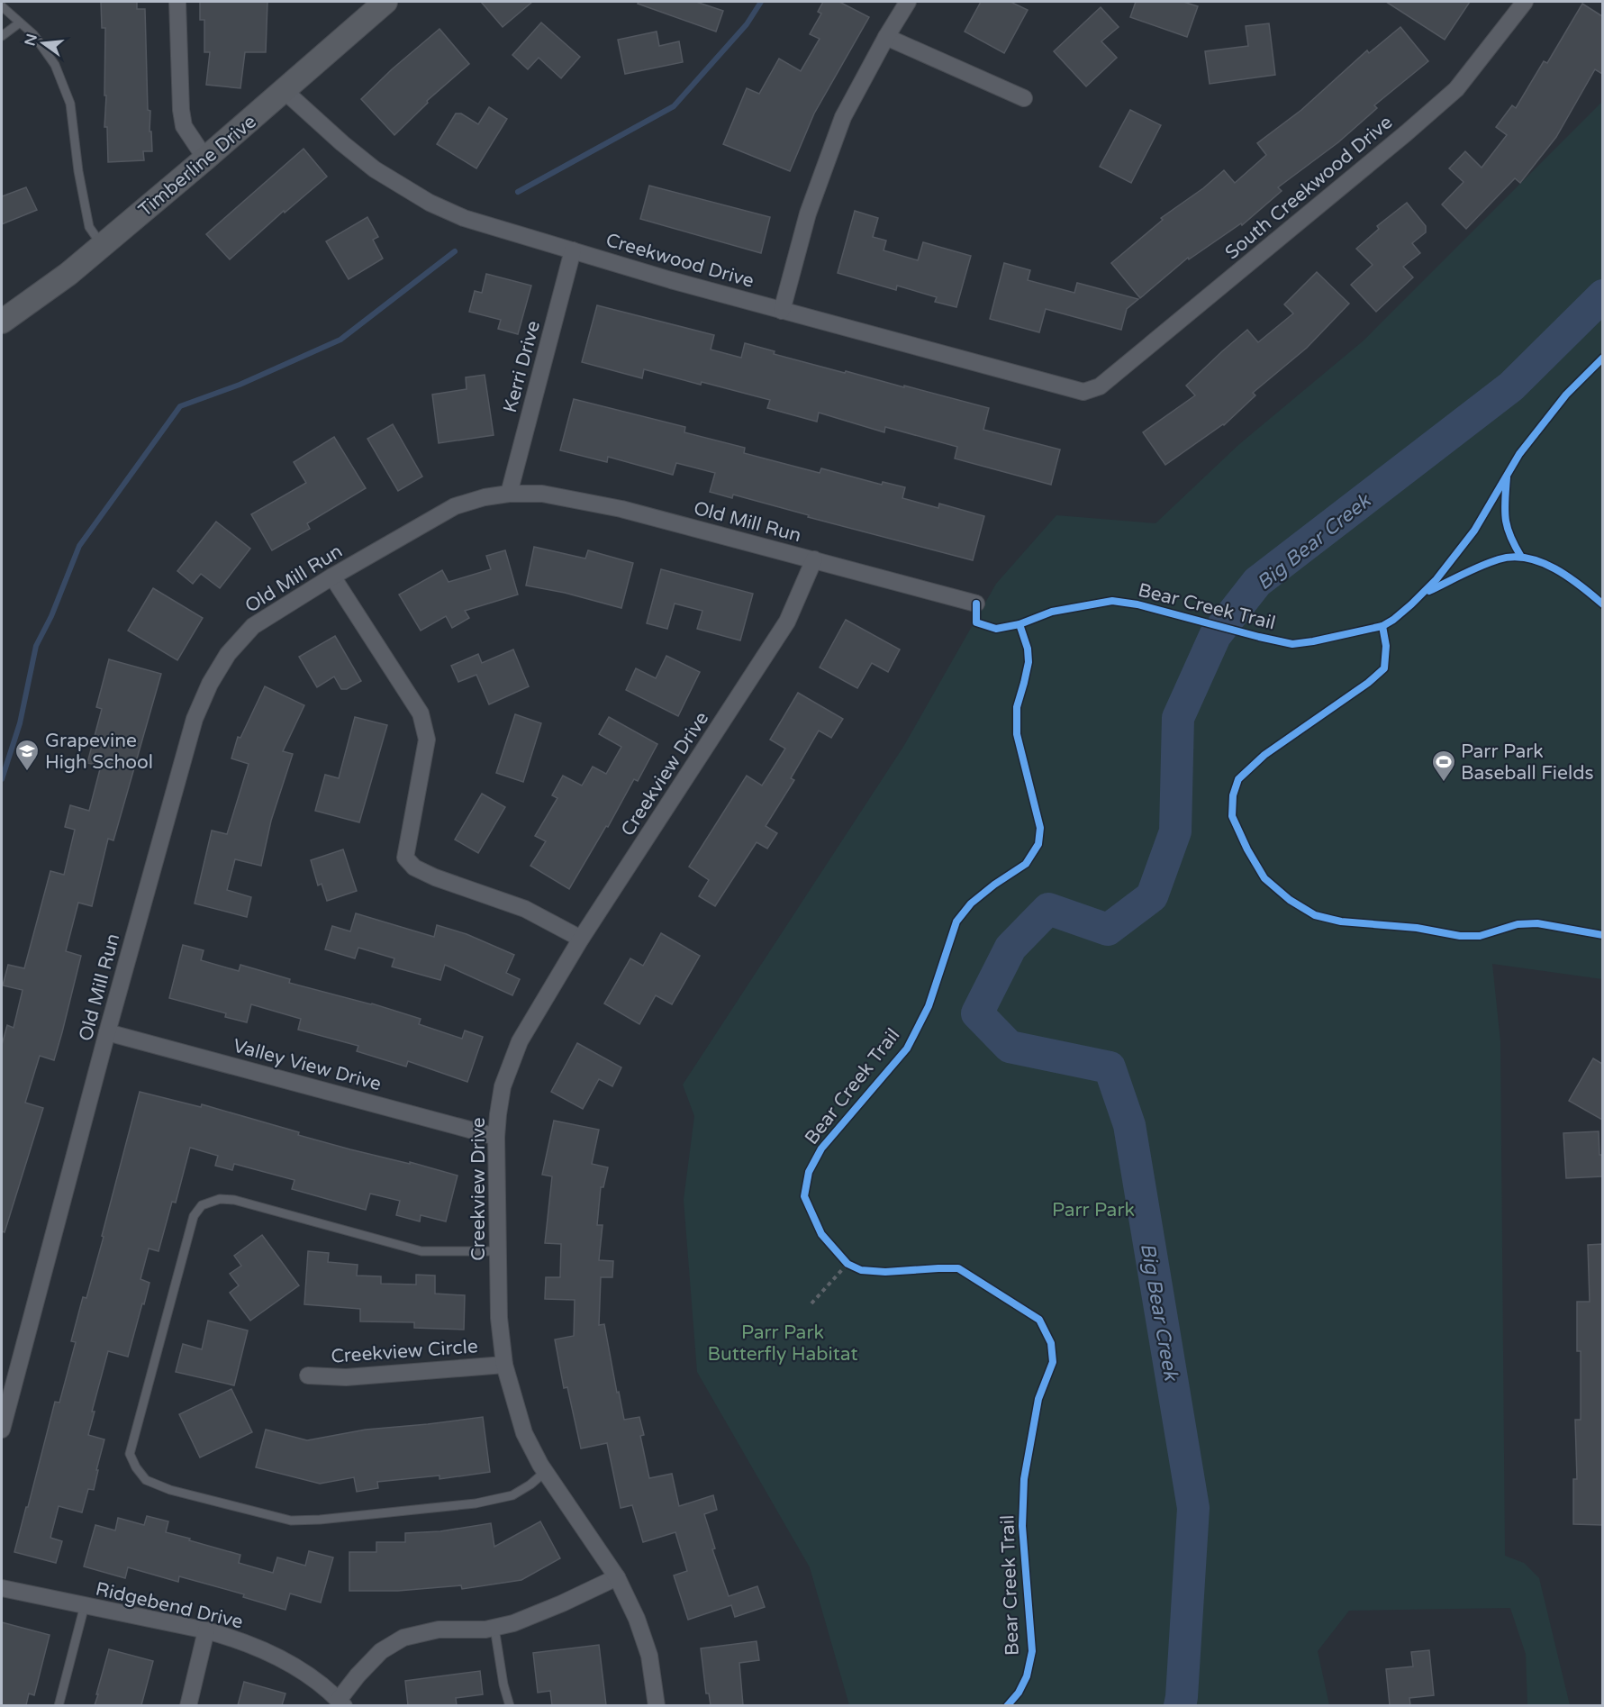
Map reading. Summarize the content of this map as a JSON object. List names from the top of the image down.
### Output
{
  "streets": {
    "street": [
      "Timberline Drive",
      "South Creekwood Drive",
      "Creekwood Drive",
      "Kerri Drive",
      "Old Mill Run",
      "Creekview Drive",
      "Valley View Drive",
      "Creekview Circle",
      "Ridgebend Drive"
    ],
    "cycle path": ["Bear Creek Trail"]
  },
  "crossings": [
    ["Timberline Drive", "Creekwood Drive"],
    ["South Creekwood Drive", "Creekwood Drive"],
    ["Creekwood Drive", "Kerri Drive"],
    ["Kerri Drive", "Old Mill Run"],
    ["Old Mill Run", "Creekview Drive"],
    ["Old Mill Run", "Valley View Drive"],
    ["Creekview Drive", "Valley View Drive"],
    ["Creekview Drive", "Creekview Circle"]
  ],
  "water": ["Big Bear Creek"],
  "parks": ["Parr Park", "Parr Park Butterfly Habitat"],
  "places": {
    "school or university": ["Grapevine High School"],
    "sports": ["Parr Park Baseball Fields"]
  },
  "north": "left"
}
